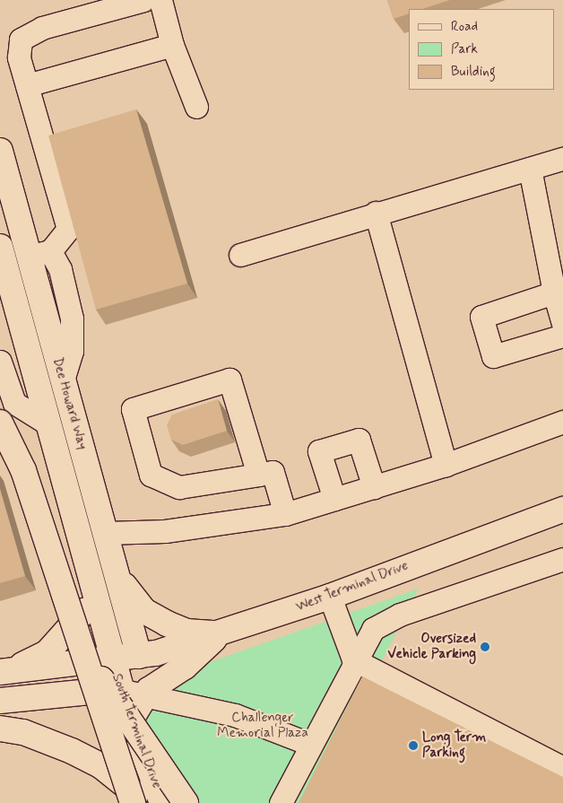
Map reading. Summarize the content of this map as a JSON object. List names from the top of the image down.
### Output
{
  "streets": {
    "main road": ["Dee Howard Way", "West Terminal Drive", "South Terminal Drive"]
  },
  "crossings": [
    ["Dee Howard Way", "West Terminal Drive"],
    ["Dee Howard Way", "South Terminal Drive"],
    ["West Terminal Drive", "South Terminal Drive"]
  ],
  "parks": ["Challenger Memorial Plaza"],
  "places": ["Oversized Vehicle Parking", "Long Term Parking"],
  "legend": ["Road", "Park", "Building"]
}
